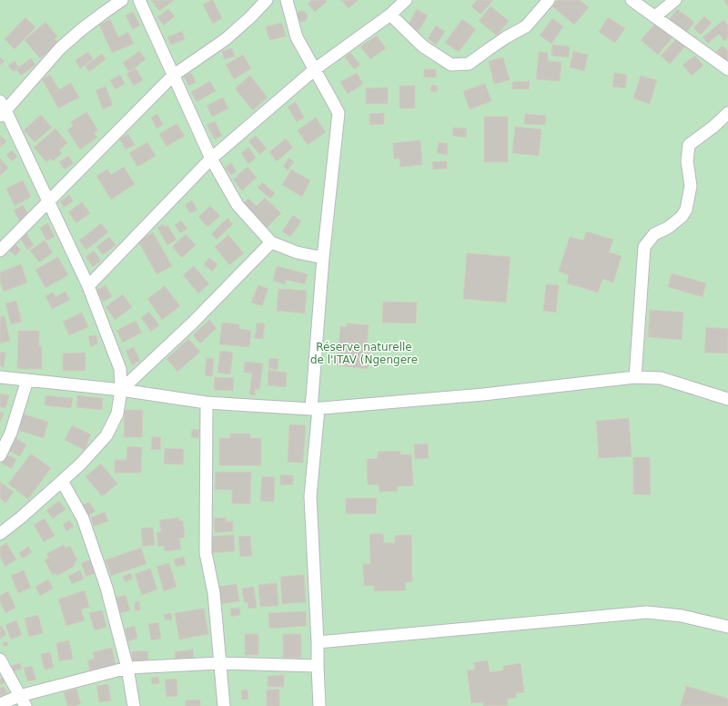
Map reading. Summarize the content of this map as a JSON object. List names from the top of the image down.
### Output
{
  "parks": ["Réserve naturelle de l'ITAV (Ngengere"]
}
